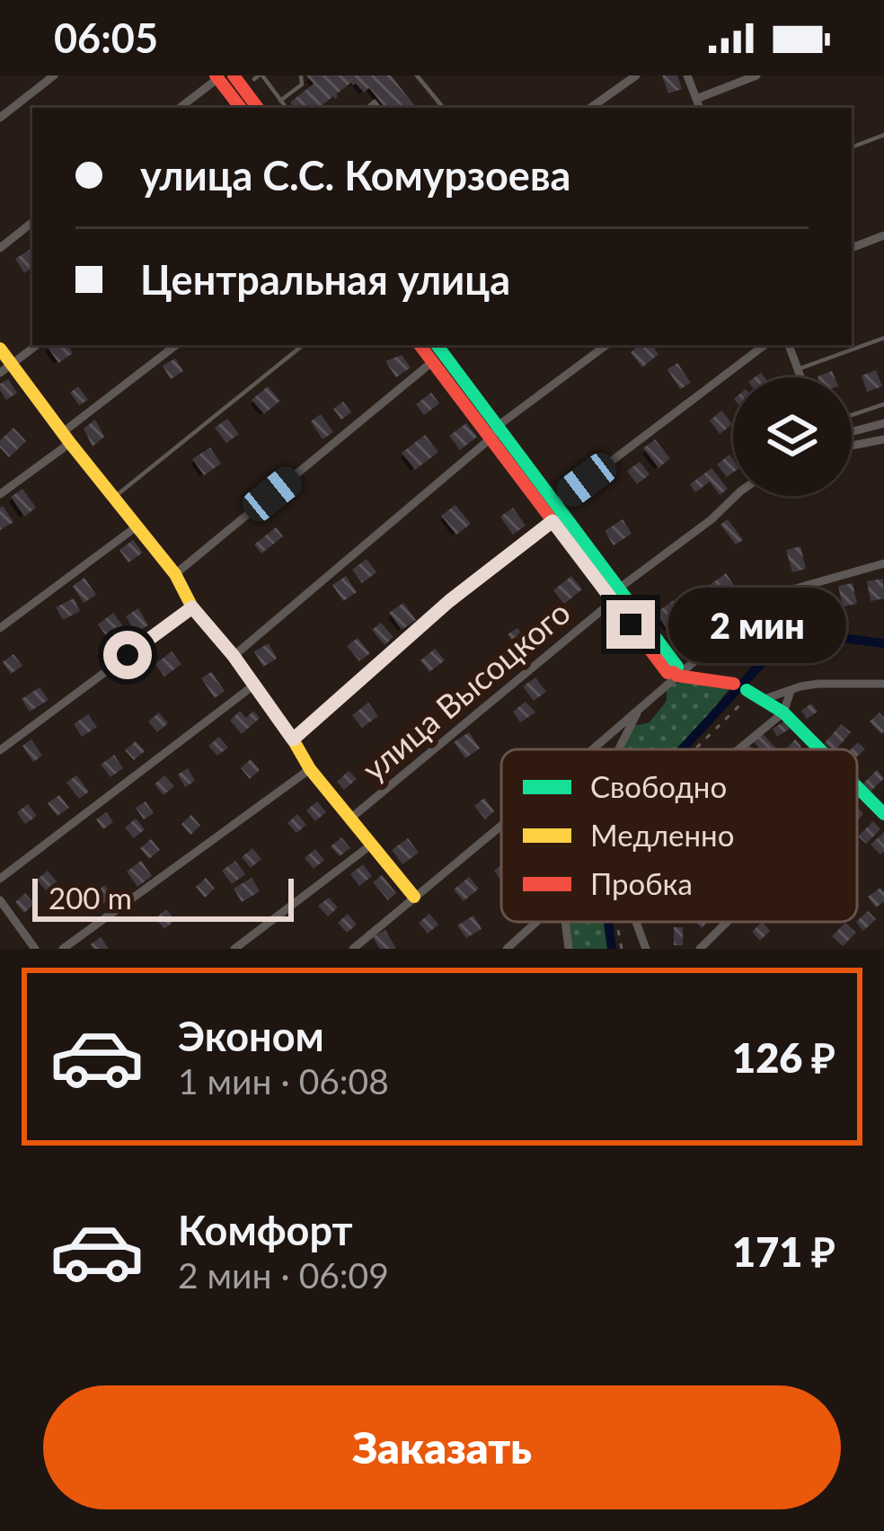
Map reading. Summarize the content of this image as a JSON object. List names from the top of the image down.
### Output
{
  "streets": {
    "street": ["улица Высоцкого"]
  },
  "legend": ["Свободно", "Медленно", "Пробка"],
  "scale_bar": "200 m",
  "page": {
    "status": "06:05",
    "banner": ["улица С.С. Комурзоева", "Центральная улица"],
    "bubble": "2 мин",
    "scale": "200 m",
    "list": [
      {
        "name": "Эконом",
        "note": "1 мин · 06:08",
        "value": "126 ₽"
      },
      {
        "name": "Комфорт",
        "note": "2 мин · 06:09",
        "value": "171 ₽"
      }
    ],
    "buttons": "Заказать"
  }
}
